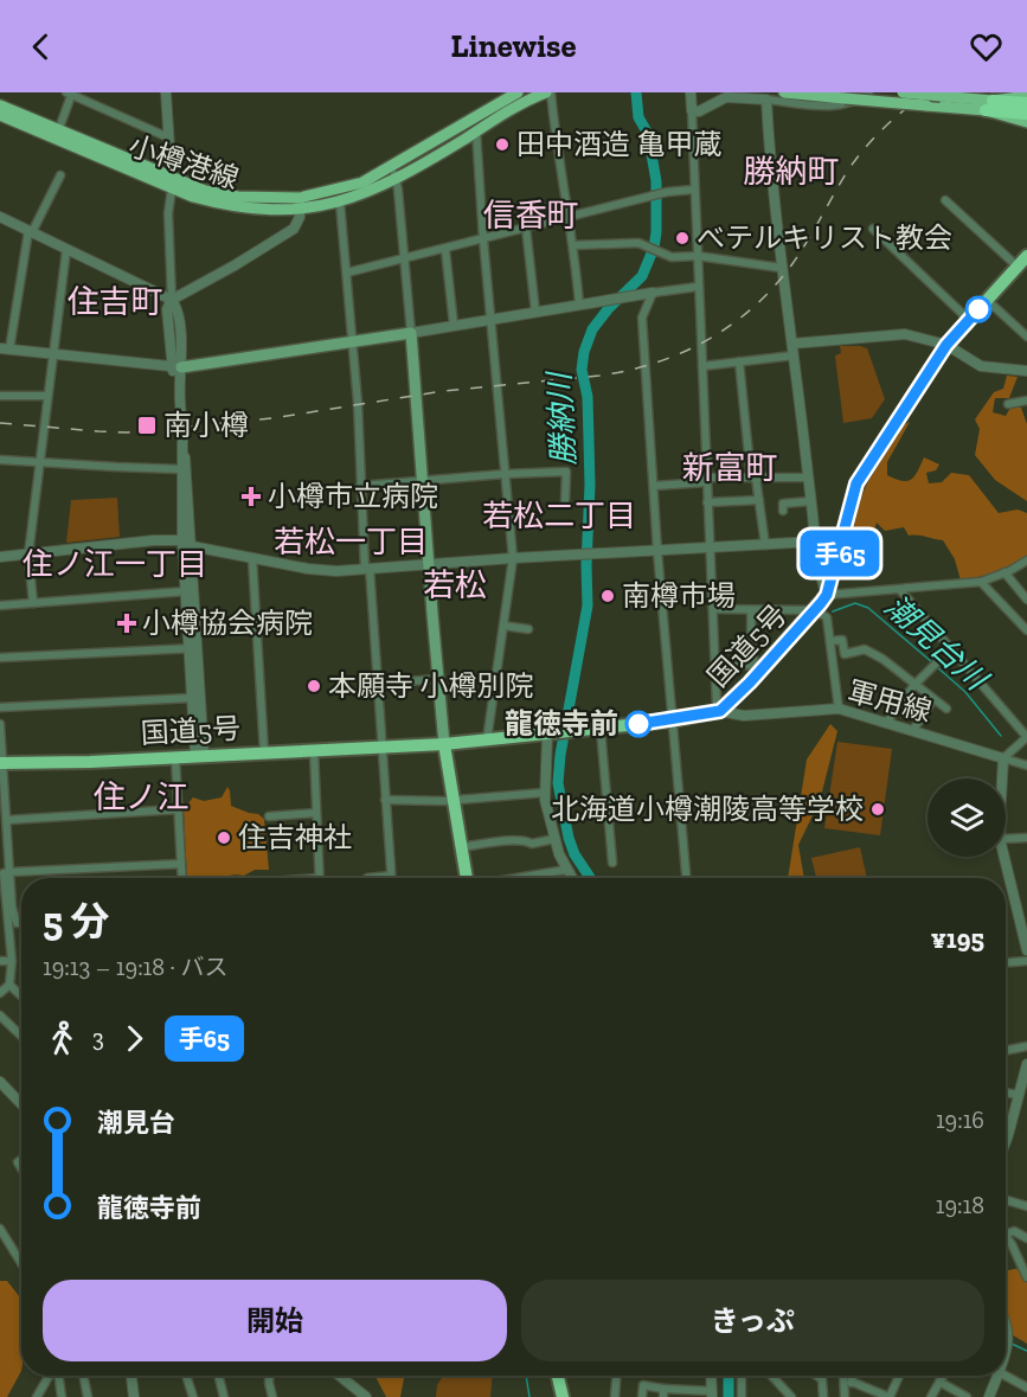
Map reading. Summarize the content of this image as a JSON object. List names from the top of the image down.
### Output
{
  "streets": {
    "highway": ["国道5号"],
    "main road": ["小樽港線"],
    "street": ["軍用線"]
  },
  "crossings": [
    ["国道5号", "軍用線"]
  ],
  "districts": [
    "勝納町",
    "信香町",
    "住吉町",
    "新富町",
    "若松二丁目",
    "若松一丁目",
    "住ノ江一丁目",
    "若松",
    "住ノ江"
  ],
  "water": ["勝納川", "潮見台川"],
  "places": {
    "other": [
      "田中酒造 亀甲蔵",
      "べテルキリスト教会",
      "南樽市場",
      "本願寺 小樽別院",
      "龍徳寺前",
      "北海道小樽潮陵高等学校",
      "住吉神社"
    ],
    "transit": ["南小樽"],
    "health": ["小樽市立病院", "小樽協会病院"]
  },
  "lines": ["bus line 手65"],
  "page": {
    "header": "Linewise",
    "on_map": "手65",
    "heading": ["5 分", "19:13 – 19:18 · バス", "¥195"],
    "legs": ["3", "手65"],
    "list": [
      {
        "name": "潮見台",
        "value": "19:16"
      },
      {
        "name": "龍徳寺前",
        "value": "19:18"
      }
    ],
    "buttons": ["開始", "きっぷ"]
  }
}
